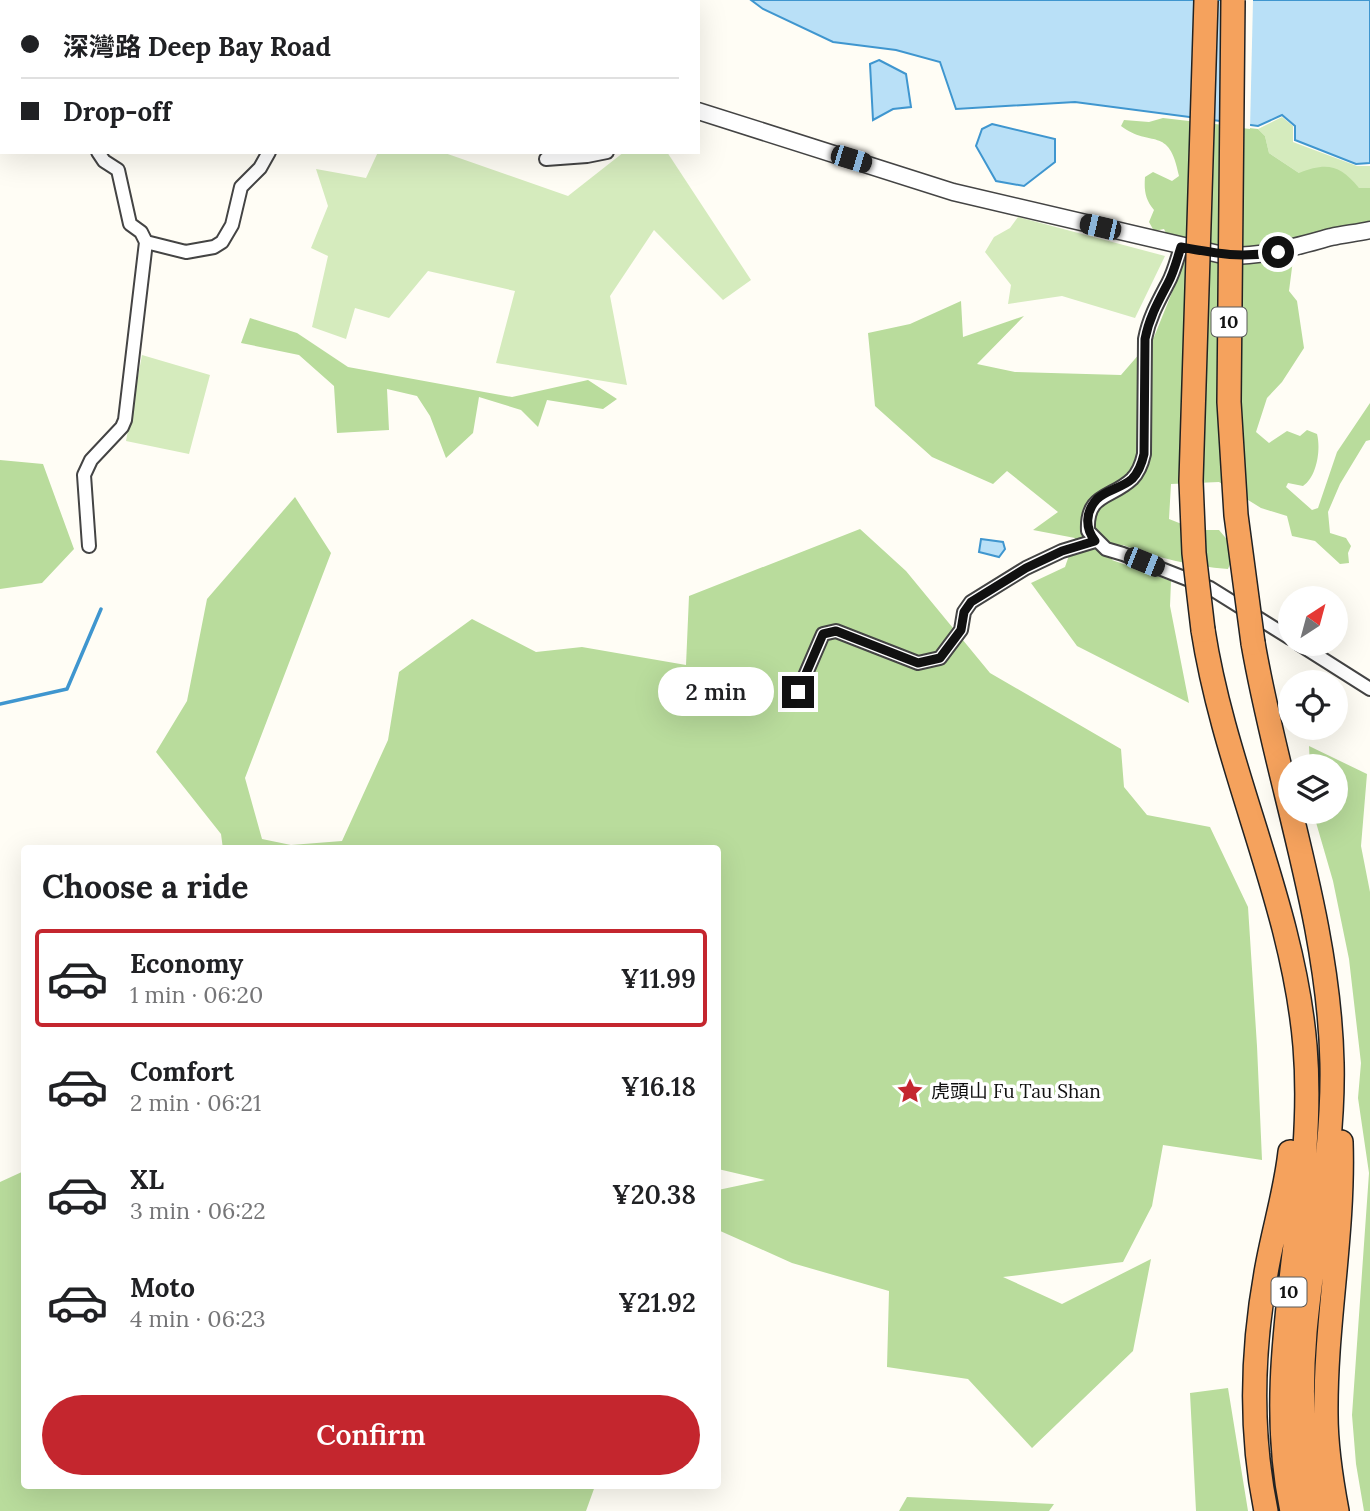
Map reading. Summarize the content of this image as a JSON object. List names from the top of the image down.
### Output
{
  "streets": {
    "highway": ["10"]
  },
  "places": {
    "place": ["虎頭山 Fu Tau Shan"]
  },
  "north": "top right",
  "page": {
    "banner": ["深灣路 Deep Bay Road", "Drop-off"],
    "bubble": "2 min",
    "heading": "Choose a ride",
    "list": [
      {
        "name": "Economy",
        "note": "1 min · 06:20",
        "value": "¥11.99"
      },
      {
        "name": "Comfort",
        "note": "2 min · 06:21",
        "value": "¥16.18"
      },
      {
        "name": "XL",
        "note": "3 min · 06:22",
        "value": "¥20.38"
      },
      {
        "name": "Moto",
        "note": "4 min · 06:23",
        "value": "¥21.92"
      }
    ],
    "buttons": "Confirm"
  }
}
